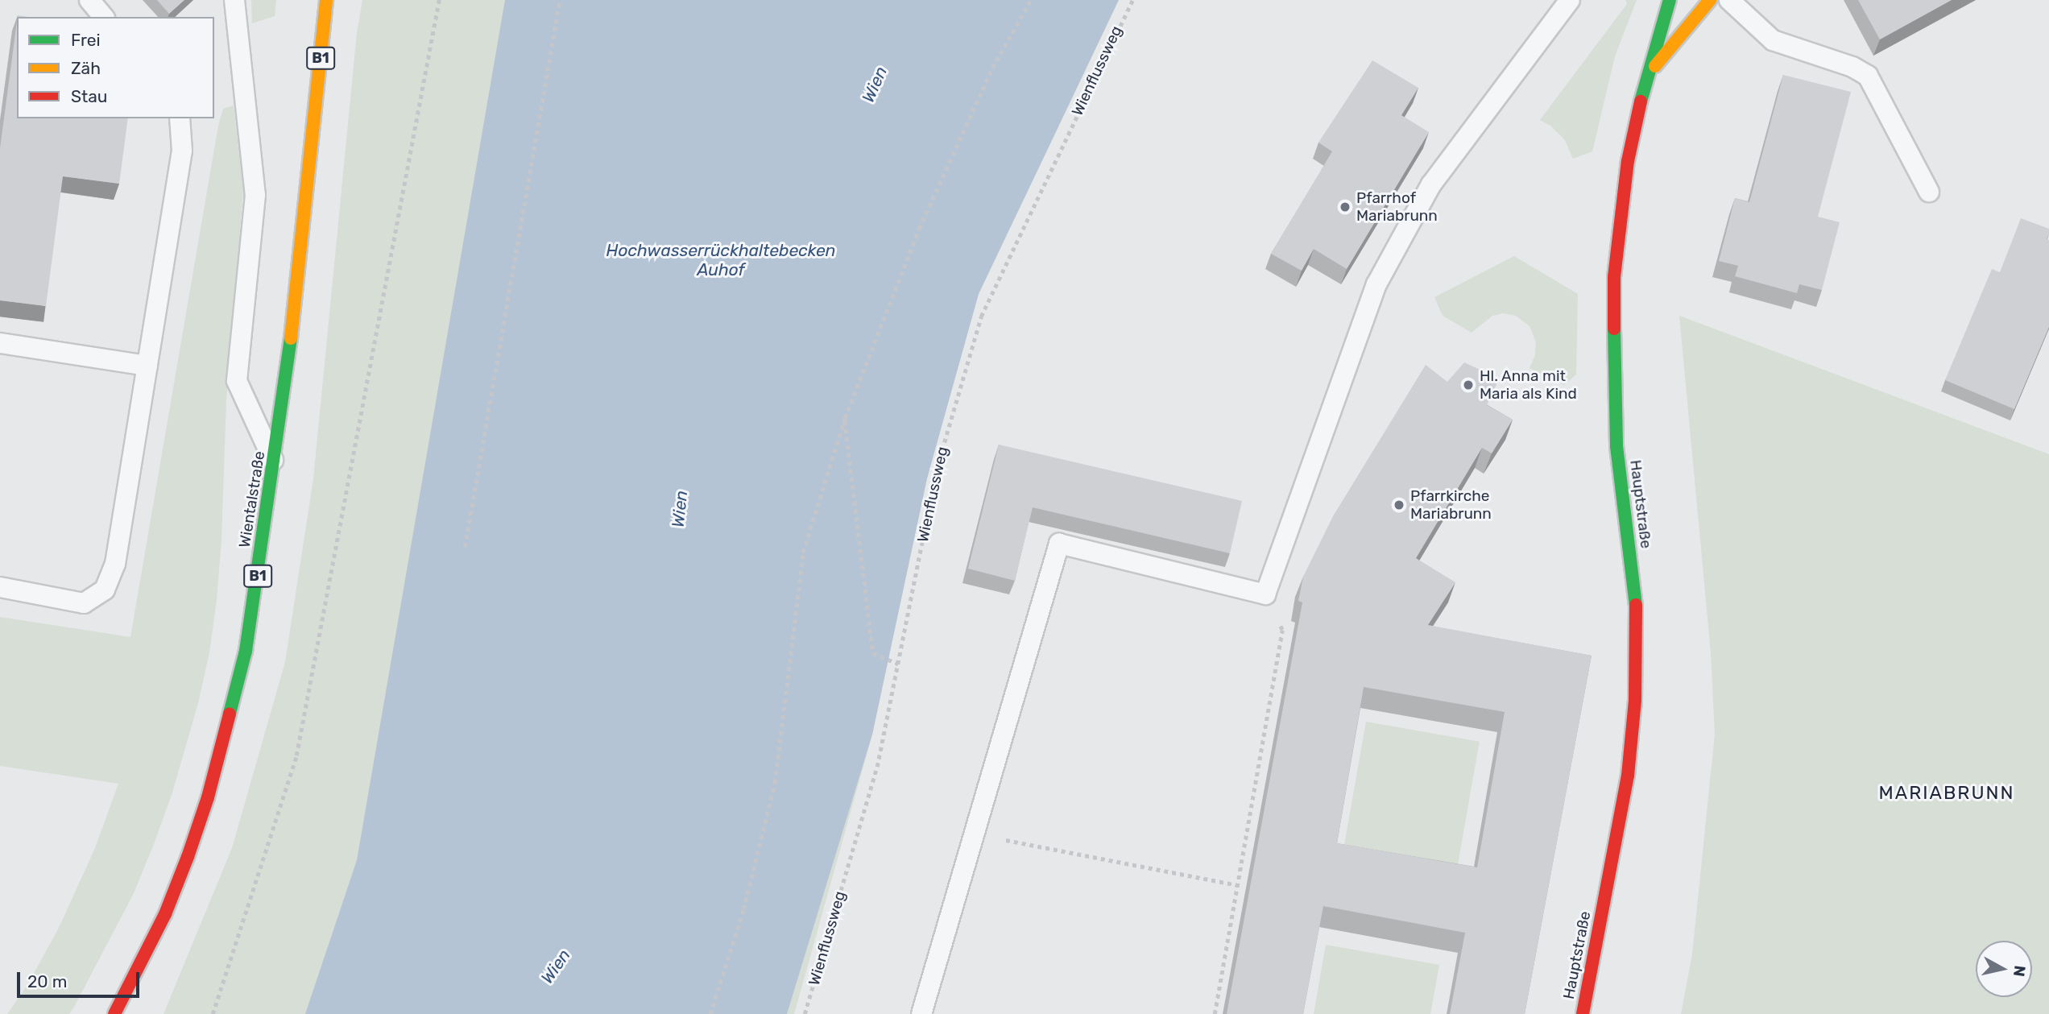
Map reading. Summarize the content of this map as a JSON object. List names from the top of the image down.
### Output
{
  "streets": {
    "main road": ["B1", "Wientalstraße", "Hauptstraße"],
    "path": ["Wienflussweg"]
  },
  "districts": ["MARIABRUNN"],
  "water": ["Wien", "Hochwasserrückhaltebecken Auhof"],
  "places": ["Pfarrhof Mariabrunn", "Hl. Anna mit Maria als Kind", "Pfarrkirche Mariabrunn"],
  "legend": ["Frei", "Zäh", "Stau"],
  "scale_bar": "20 m",
  "north": "right"
}
